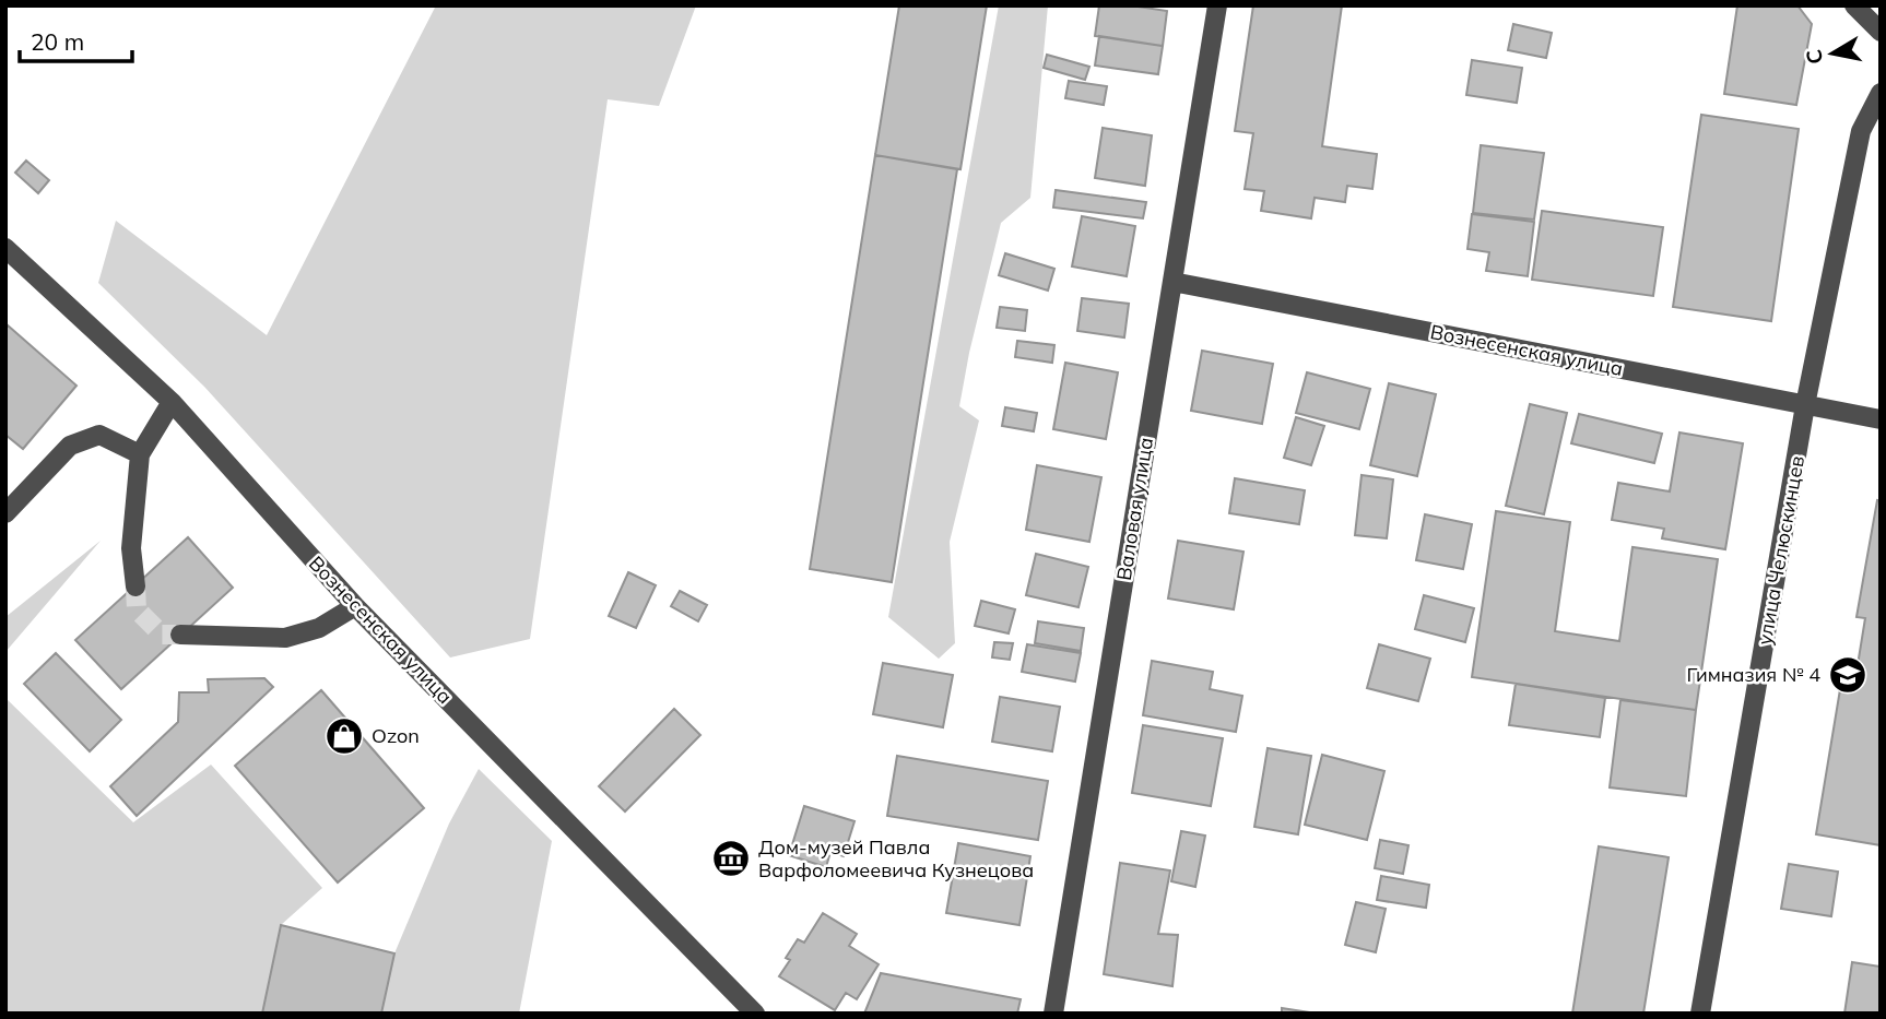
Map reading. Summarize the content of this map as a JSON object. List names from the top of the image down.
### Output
{
  "streets": {
    "street": ["Вознесенская улица", "Валовая улица", "улица Челюскинцев"]
  },
  "crossings": [
    ["Вознесенская улица", "Валовая улица"],
    ["Вознесенская улица", "улица Челюскинцев"]
  ],
  "places": {
    "school or university": ["Гимназия № 4"],
    "shop": ["Ozon"],
    "museum": ["Дом-музей Павла Варфоломеевича Кузнецова"]
  },
  "scale_bar": "20 m",
  "north": "left"
}
